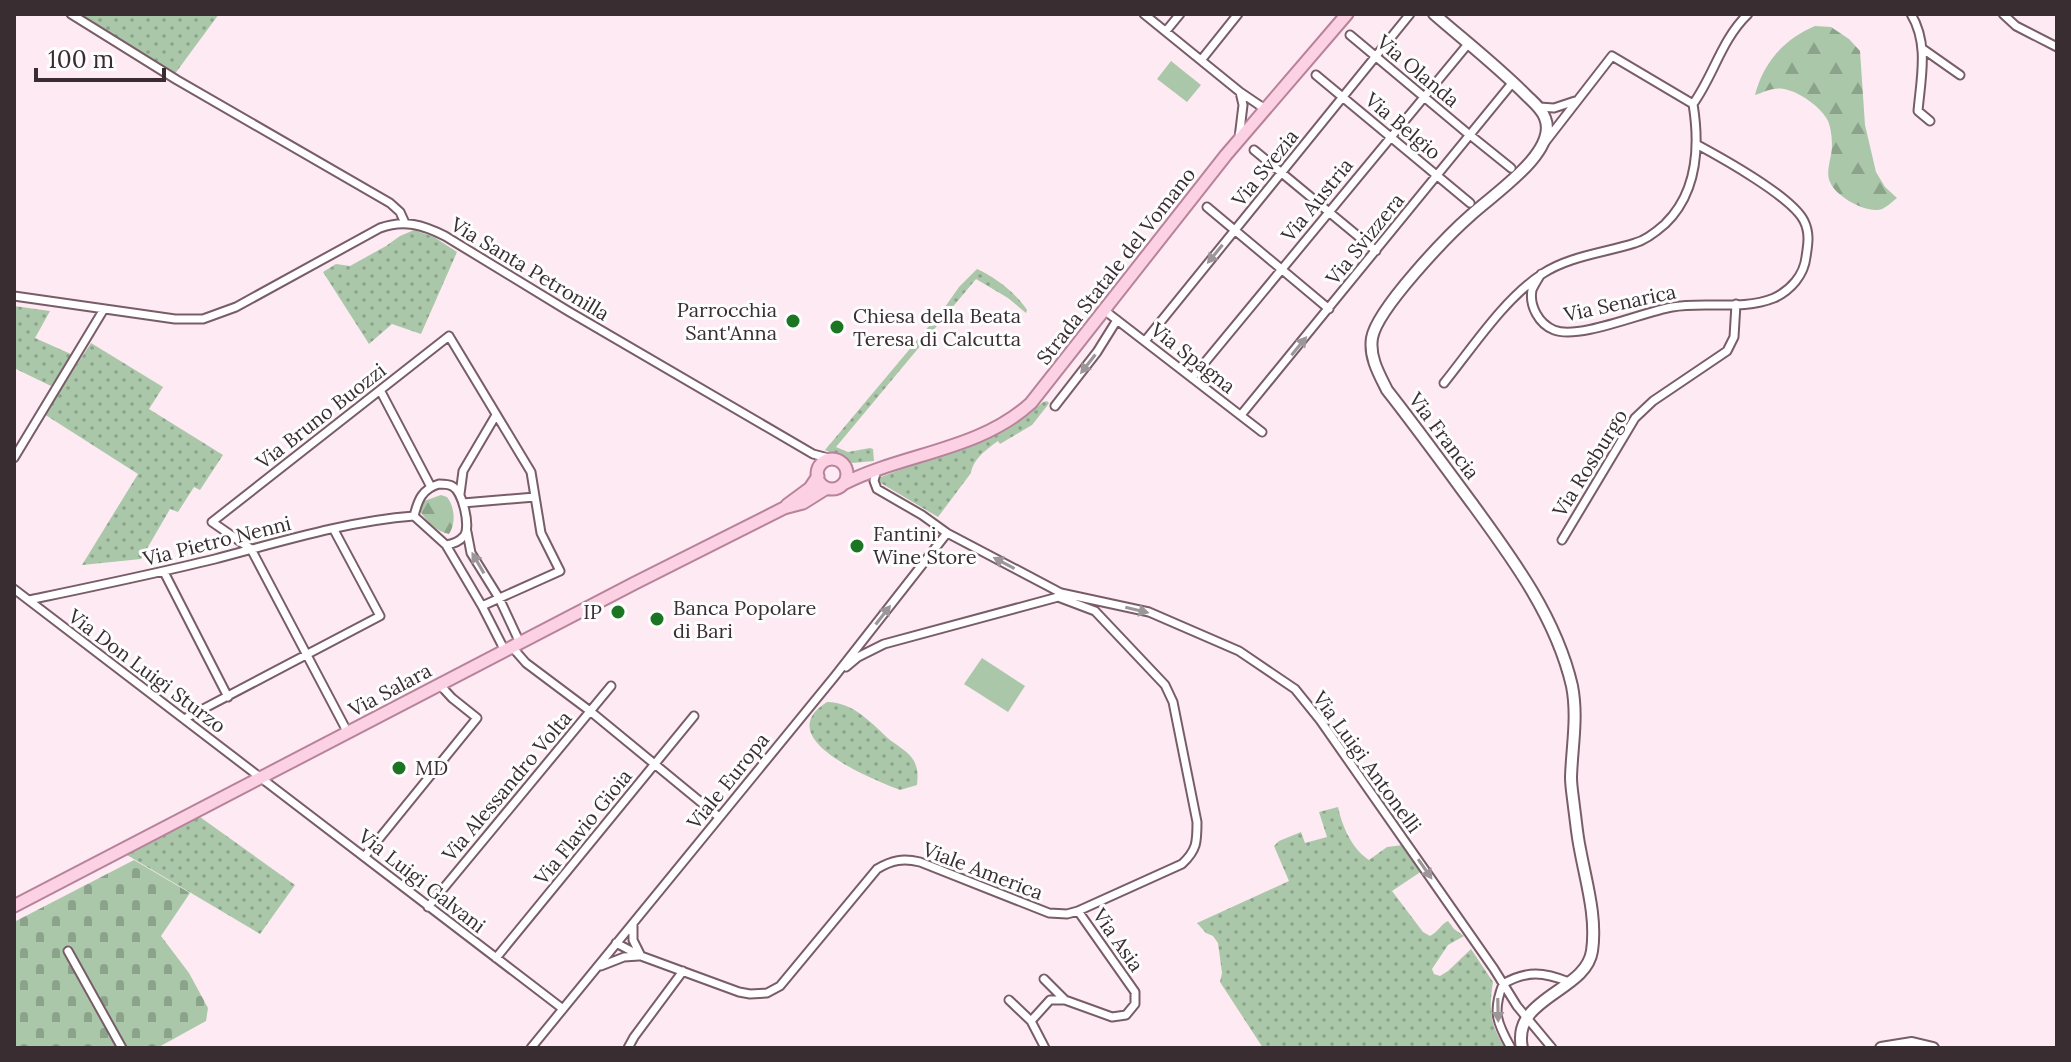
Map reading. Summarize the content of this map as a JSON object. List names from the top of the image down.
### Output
{
  "streets": {
    "main road": ["Strada Statale del Vomano", "Via Francia", "Via Salara"],
    "street": [
      "Via Olanda",
      "Via Belgio",
      "Via Svezia",
      "Via Austria",
      "Via Svizzera",
      "Via Santa Petronilla",
      "Via Senarica",
      "Via Spagna",
      "Via Bruno Buozzi",
      "Via Rosburgo",
      "Via Pietro Nenni",
      "Via Don Luigi Sturzo",
      "Via Luigi Antonelli",
      "Viale Europa",
      "Via Alessandro Volta",
      "Via Flavio Gioia",
      "Viale America",
      "Via Luigi Galvani",
      "Via Asia"
    ]
  },
  "crossings": [
    ["Via Olanda", "Via Svezia"],
    ["Via Olanda", "Via Austria"],
    ["Via Olanda", "Via Svizzera"],
    ["Via Belgio", "Via Svezia"],
    ["Via Belgio", "Via Austria"],
    ["Via Belgio", "Via Svizzera"],
    ["Via Svezia", "Via Spagna"],
    ["Via Austria", "Via Spagna"],
    ["Via Svizzera", "Via Spagna"],
    ["Strada Statale del Vomano", "Via Santa Petronilla"],
    ["Strada Statale del Vomano", "Via Spagna"],
    ["Strada Statale del Vomano", "Via Salara"],
    ["Strada Statale del Vomano", "Via Luigi Antonelli"],
    ["Via Santa Petronilla", "Via Salara"],
    ["Via Senarica", "Via Rosburgo"],
    ["Via Bruno Buozzi", "Via Pietro Nenni"],
    ["Via Pietro Nenni", "Via Don Luigi Sturzo"],
    ["Via Don Luigi Sturzo", "Via Salara"],
    ["Via Don Luigi Sturzo", "Via Luigi Galvani"],
    ["Via Salara", "Via Luigi Galvani"],
    ["Via Luigi Antonelli", "Viale Europa"],
    ["Via Luigi Antonelli", "Viale America"],
    ["Viale Europa", "Viale America"],
    ["Viale Europa", "Via Luigi Galvani"],
    ["Via Alessandro Volta", "Via Luigi Galvani"],
    ["Via Flavio Gioia", "Via Luigi Galvani"],
    ["Viale America", "Via Asia"]
  ],
  "places": [
    "Parrocchia Sant'Anna",
    "Chiesa della Beata Teresa di Calcutta",
    "Fantini Wine Store",
    "IP",
    "Banca Popolare di Bari",
    "MD"
  ],
  "scale_bar": "100 m"
}
